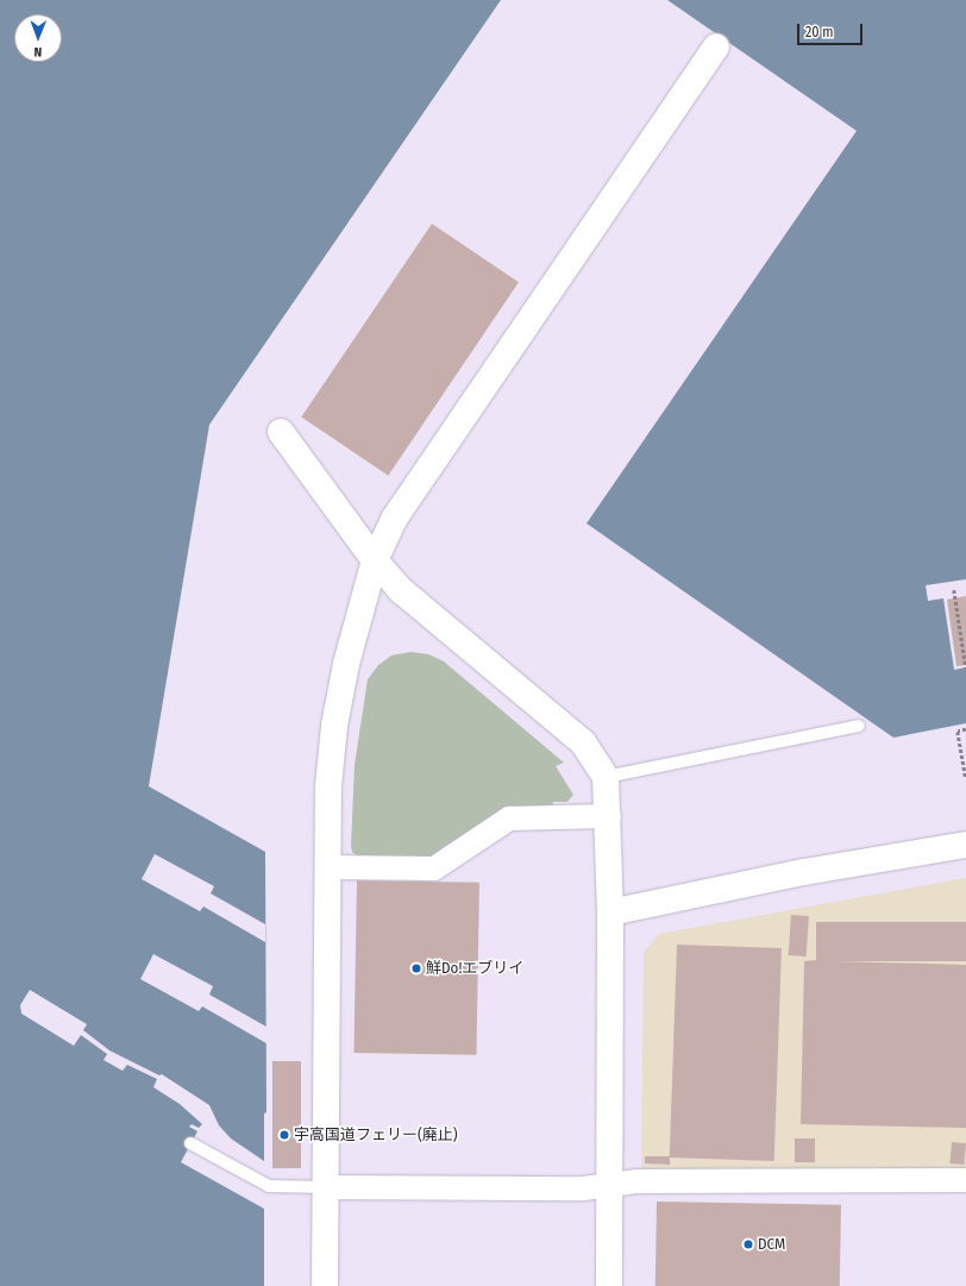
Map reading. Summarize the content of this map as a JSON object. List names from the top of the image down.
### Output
{
  "places": ["鮮Do!エブリイ", "宇高国道フェリー(廃止)", "DCM"],
  "scale_bar": "20 m",
  "north": "bottom"
}
